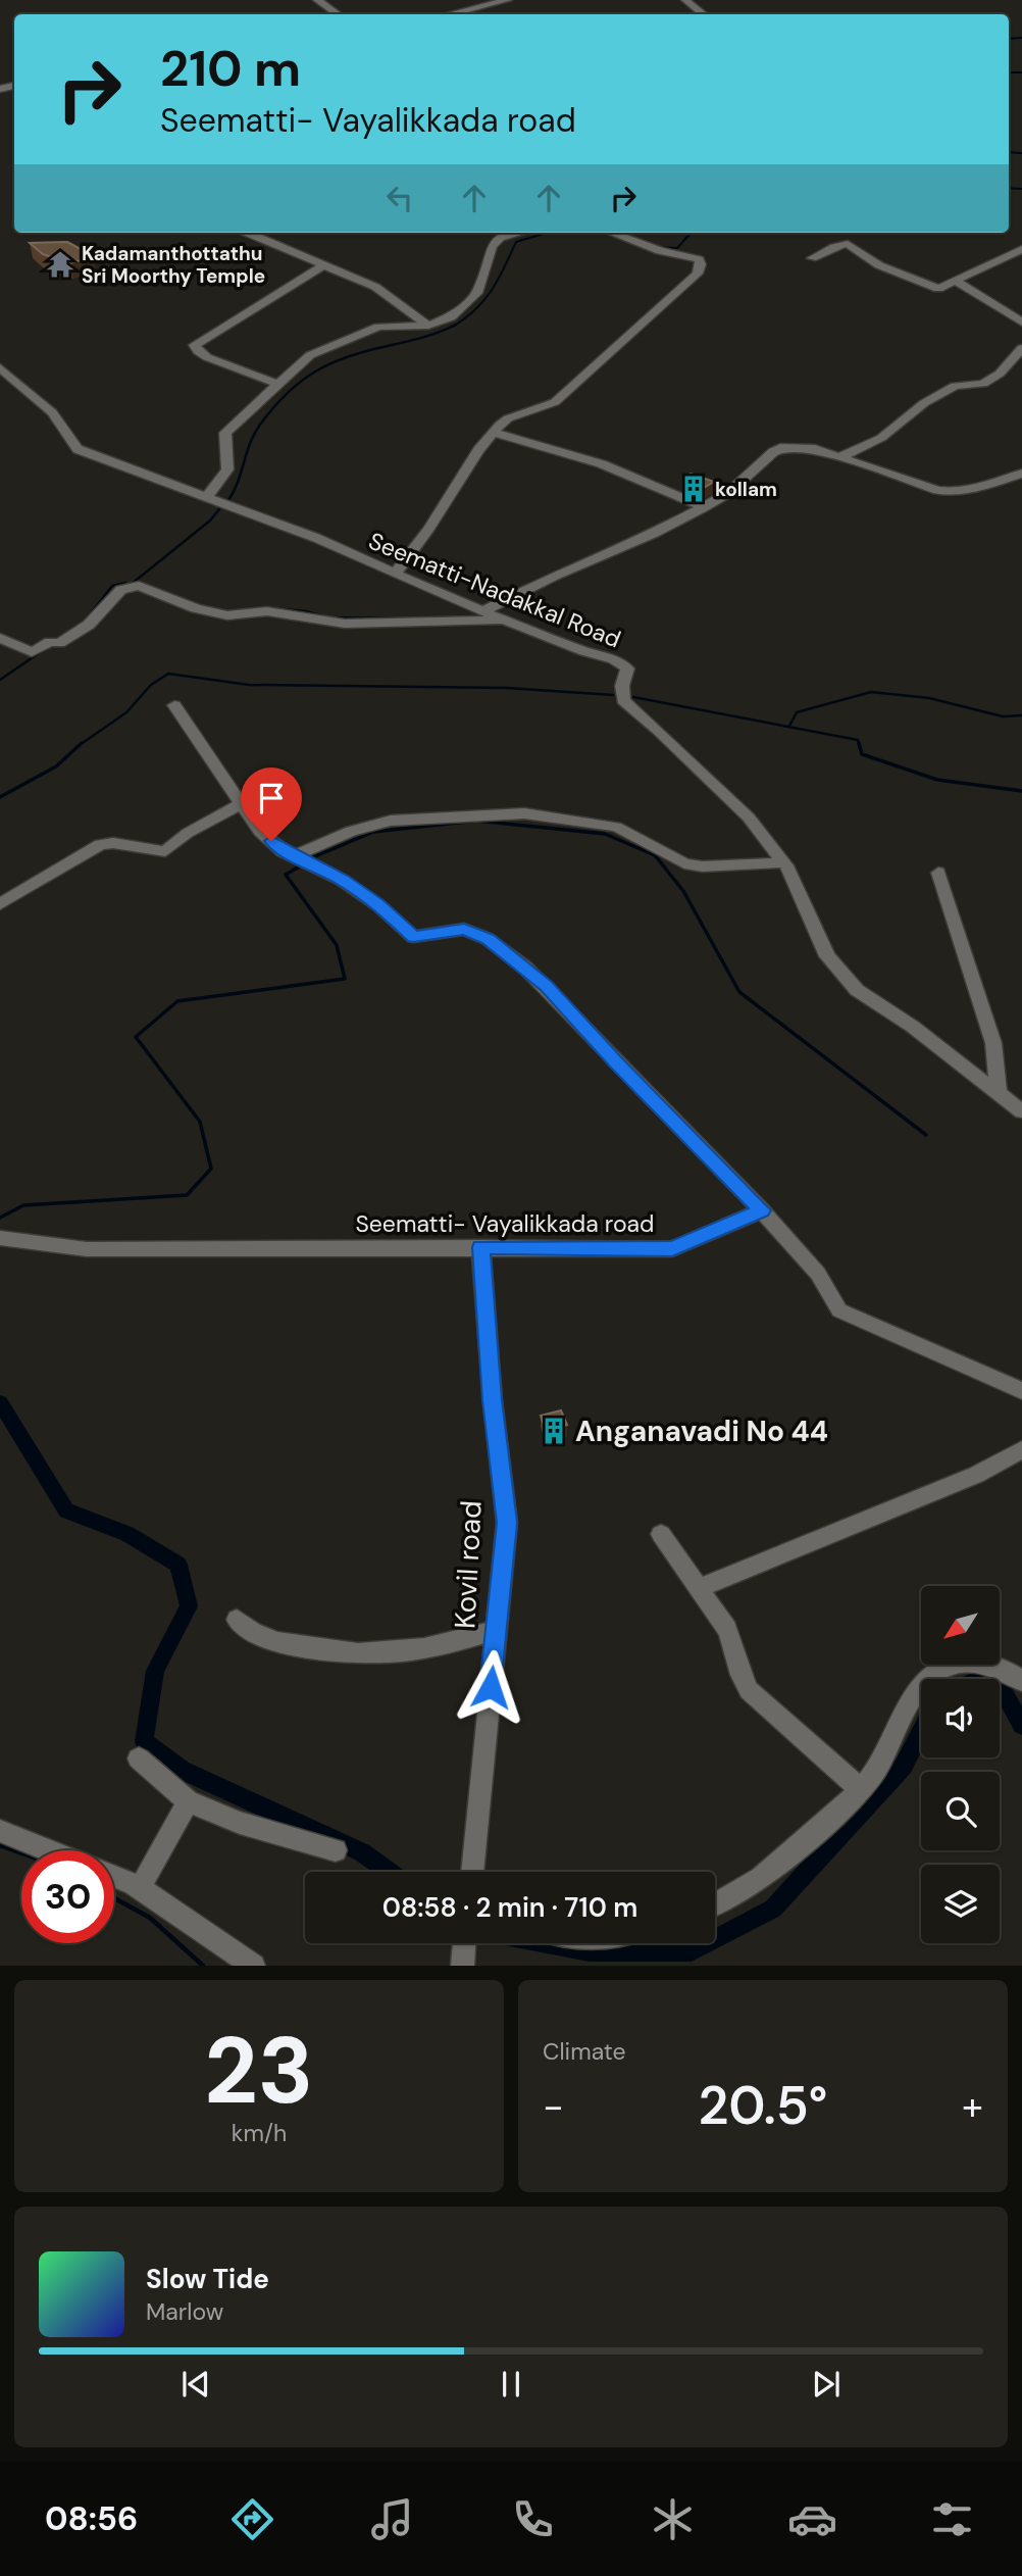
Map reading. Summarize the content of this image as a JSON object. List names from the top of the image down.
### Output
{
  "streets": {
    "street": ["Seematti-Nadakkal Road", "Seematti- Vayalikkada road", "Kovil road"]
  },
  "crossings": [
    ["Seematti- Vayalikkada road", "Kovil road"]
  ],
  "places": {
    "temple": ["Kadamanthottathu Sri Moorthy Temple"],
    "building": ["kollam", "Anganavadi No 44"]
  },
  "north": "bottom left",
  "page": {
    "turn": ["210 m", "Seematti- Vayalikkada road"],
    "limit": "30",
    "trip": "08:58 · 2 min · 710 m",
    "tile": [
      ["23", "km/h"],
      "Climate"
    ],
    "heat": ["−", "20.5°", "+"],
    "song": ["Slow Tide", "Marlow"],
    "tabs": "08:56"
  }
}
